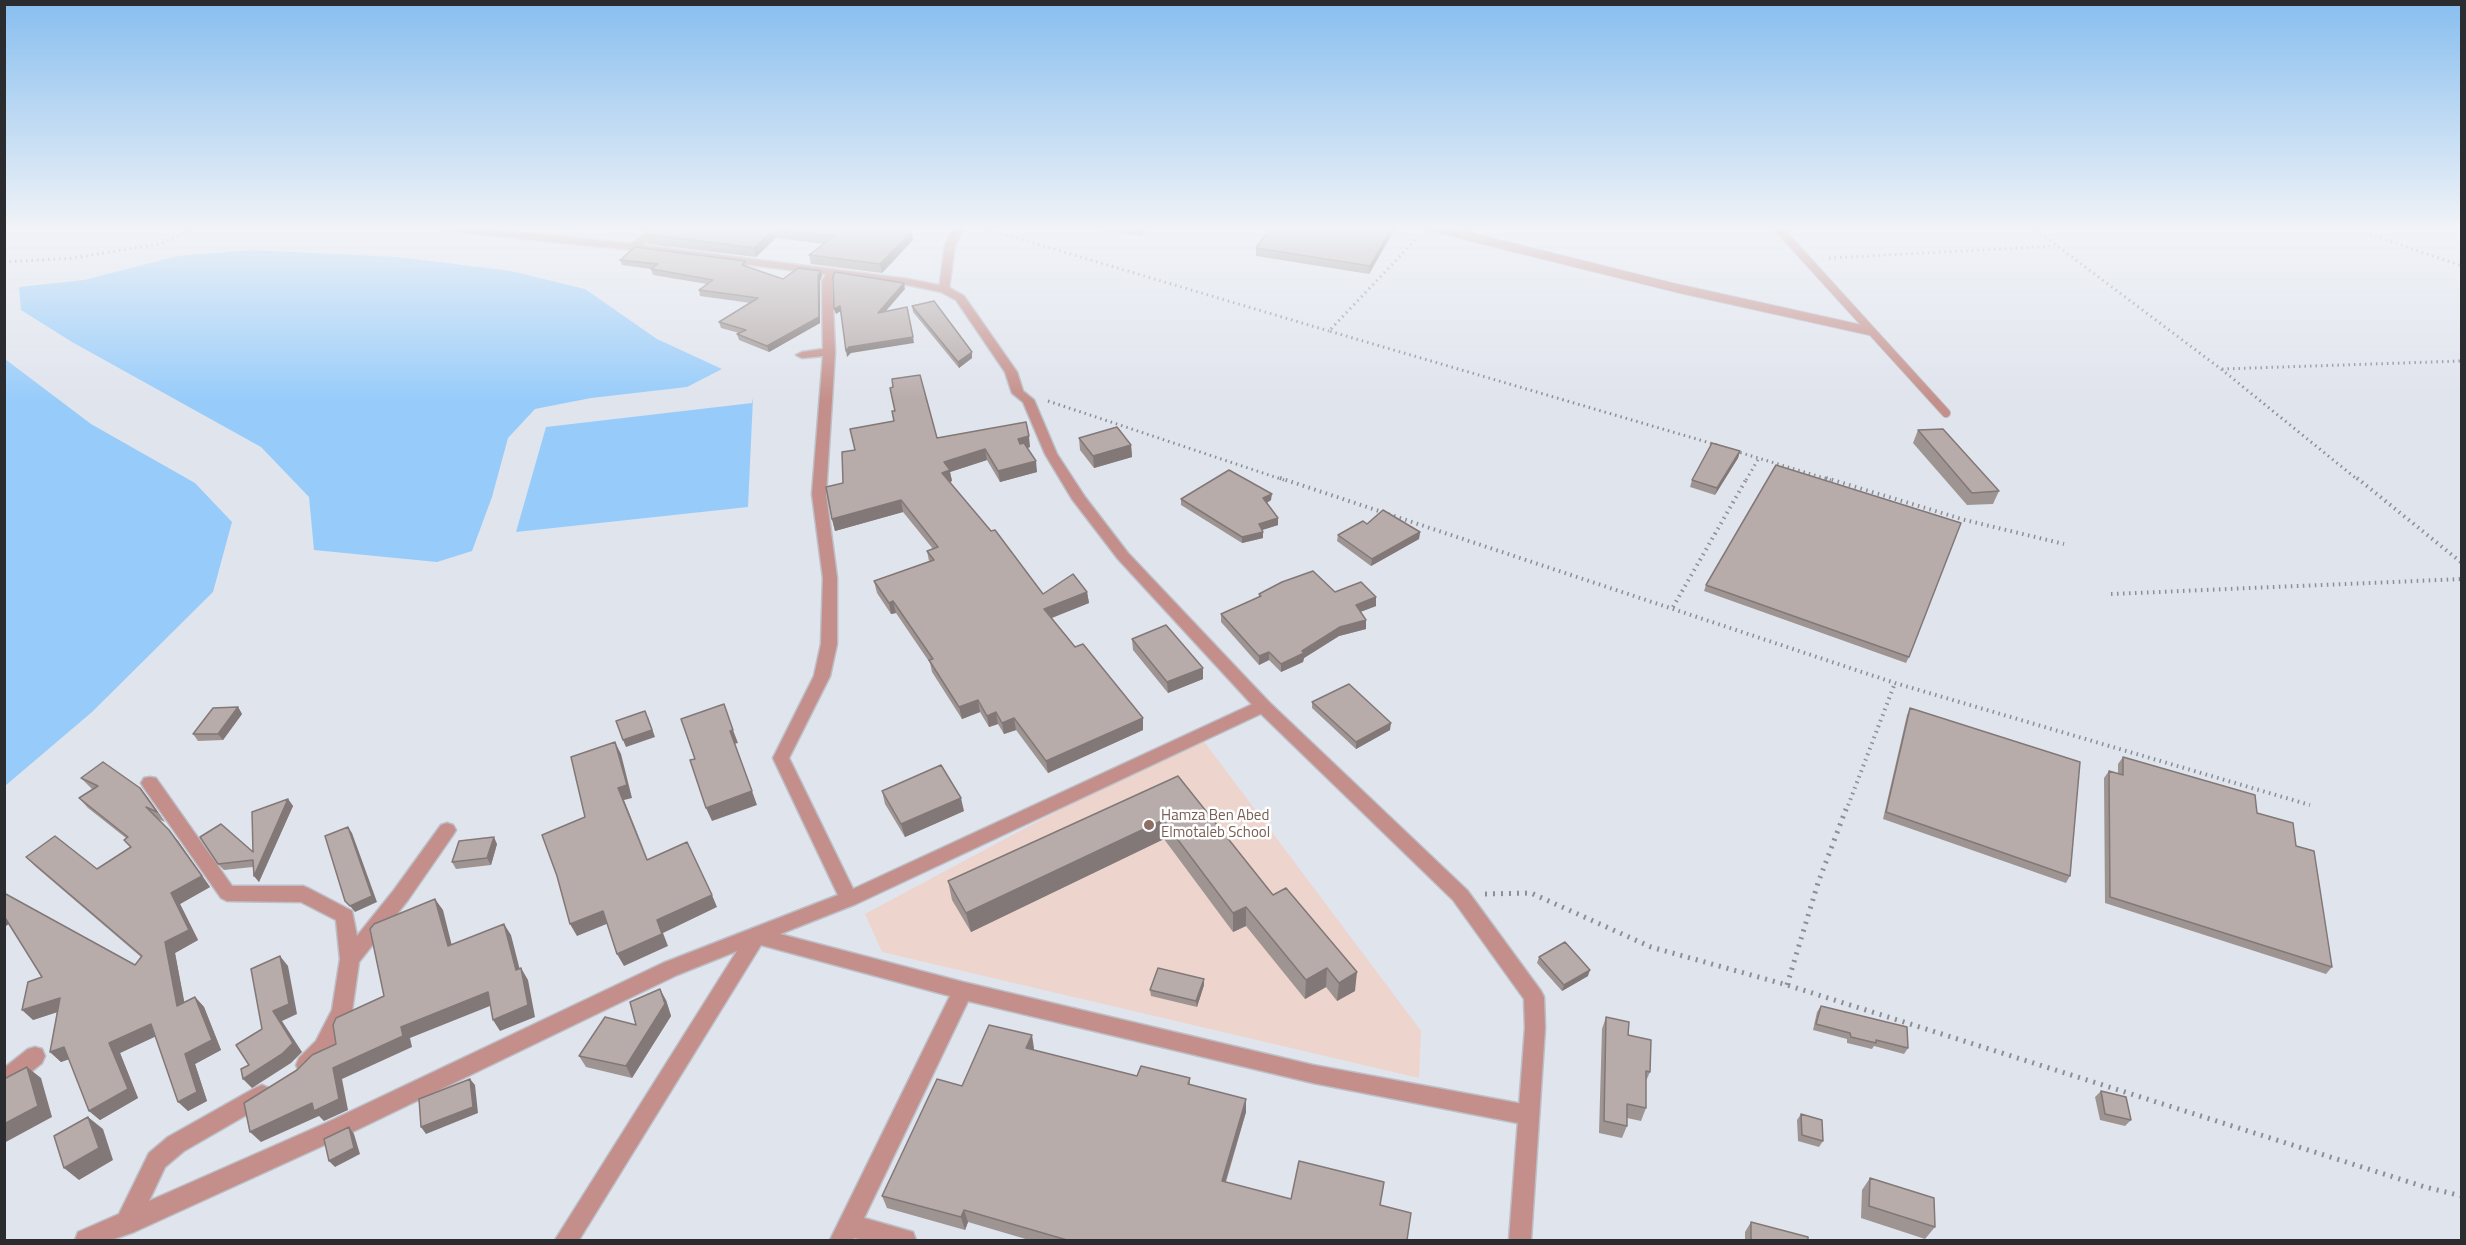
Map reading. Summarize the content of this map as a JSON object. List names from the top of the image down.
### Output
{
  "places": ["Hamza Ben Abed Elmotaleb School"]
}
